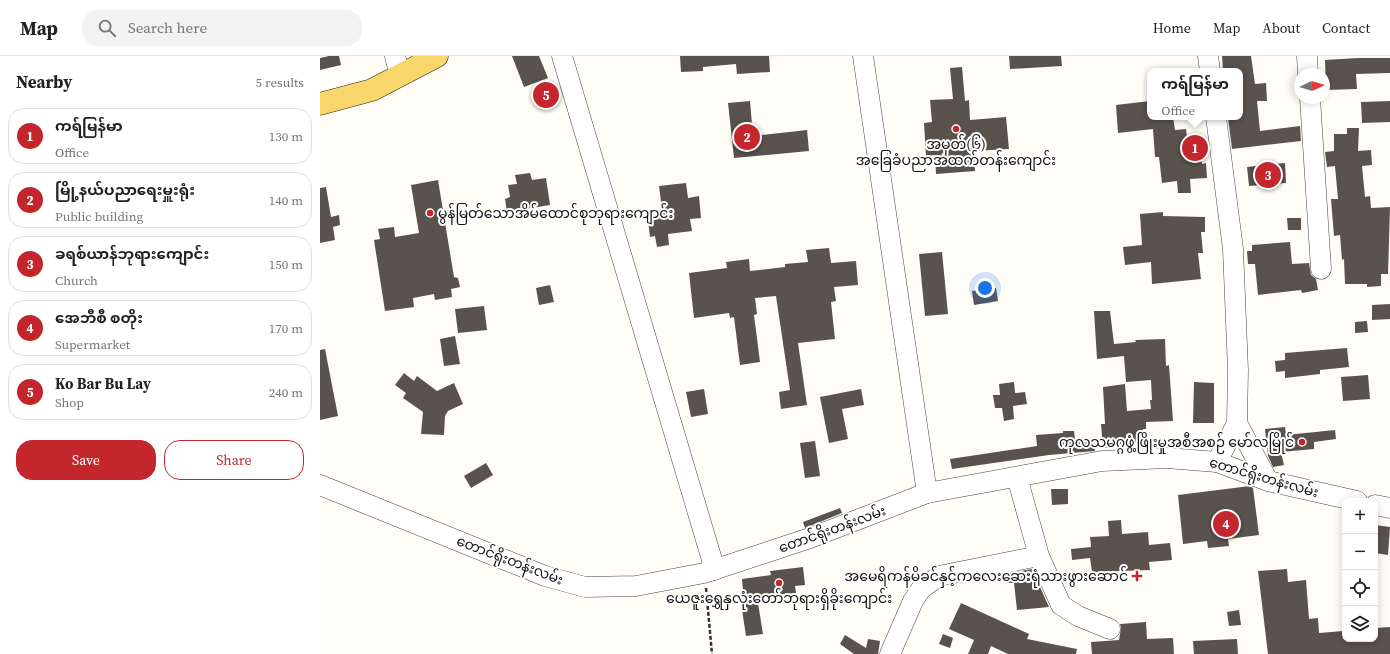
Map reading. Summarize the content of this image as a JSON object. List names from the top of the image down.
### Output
{
  "streets": {
    "street": ["တောင်ရိုးတန်းလမ်း"]
  },
  "places": {
    "other": [
      "အမှတ်(၆) အခြေခံပညာအထက်တန်းကျောင်း",
      "မွန်မြတ်သောအိမ်ထောင်စုဘုရားကျောင်း",
      "ကုလသမဂ္ဂဖွံ့ဖြိုးမှုအစီအစဉ် မော်လမြိုင်",
      "ယေဇူးရွှေနှလုံးတော်ဘုရားရှိခိုးကျောင်း"
    ],
    "health": ["အမေရိကန်မိခင်နှင့်ကလေးဆေးရုံသားဖွားဆောင်"]
  },
  "north": "right",
  "page": {
    "header": "Map",
    "search": "Search here",
    "nav": [
      "Home",
      "Map",
      "About",
      "Contact"
    ],
    "heading": ["Nearby", "5 results"],
    "popup": ["ကရ်မြန်မာ", "Office"],
    "pins": [
      "5",
      "2",
      "1",
      "3",
      "4"
    ],
    "list": [
      {
        "mark": "1",
        "name": "ကရ်မြန်မာ",
        "note": "Office",
        "value": "130 m"
      },
      {
        "mark": "2",
        "name": "မြို့နယ်ပညာရေးမှူးရုံး",
        "note": "Public building",
        "value": "140 m"
      },
      {
        "mark": "3",
        "name": "ခရစ်ယာန်ဘုရားကျောင်း",
        "note": "Church",
        "value": "150 m"
      },
      {
        "mark": "4",
        "name": "အေဘီစီ စတိုး",
        "note": "Supermarket",
        "value": "170 m"
      },
      {
        "mark": "5",
        "name": "Ko Bar Bu Lay",
        "note": "Shop",
        "value": "240 m"
      }
    ],
    "buttons": ["Save", "Share"],
    "map_buttons": ["+", "−"]
  }
}
